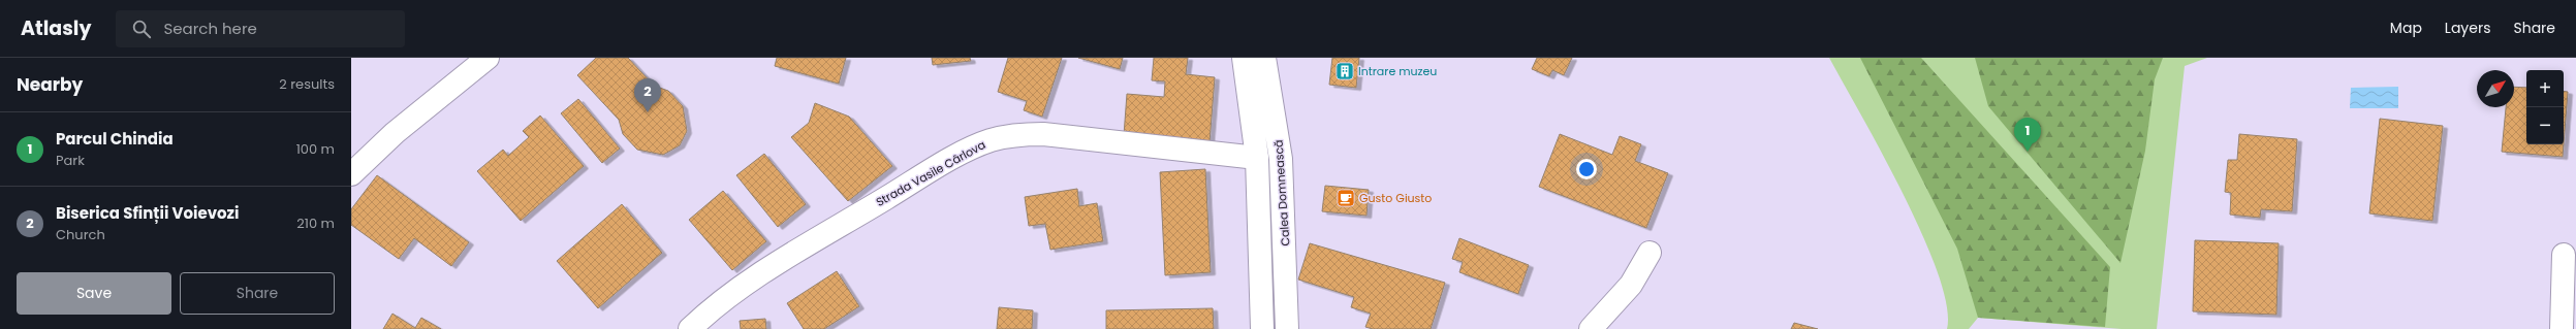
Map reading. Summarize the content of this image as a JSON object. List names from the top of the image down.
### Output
{
  "streets": {
    "street": ["Strada Vasile Cârlova", "Calea Domnească"]
  },
  "crossings": [
    ["Strada Vasile Cârlova", "Calea Domnească"]
  ],
  "places": {
    "building": ["Intrare muzeu"],
    "cafe": ["Gusto Giusto"]
  },
  "north": "top right",
  "page": {
    "header": "Atlasly",
    "search": "Search here",
    "nav": ["Map", "Layers", "Share"],
    "heading": ["Nearby", "2 results"],
    "map_buttons": ["+", "−"],
    "pins": ["2", "1"],
    "list": [
      {
        "mark": "1",
        "name": "Parcul Chindia",
        "note": "Park",
        "value": "100 m"
      },
      {
        "mark": "2",
        "name": "Biserica Sfinții Voievozi",
        "note": "Church",
        "value": "210 m"
      }
    ],
    "buttons": ["Save", "Share"]
  }
}
